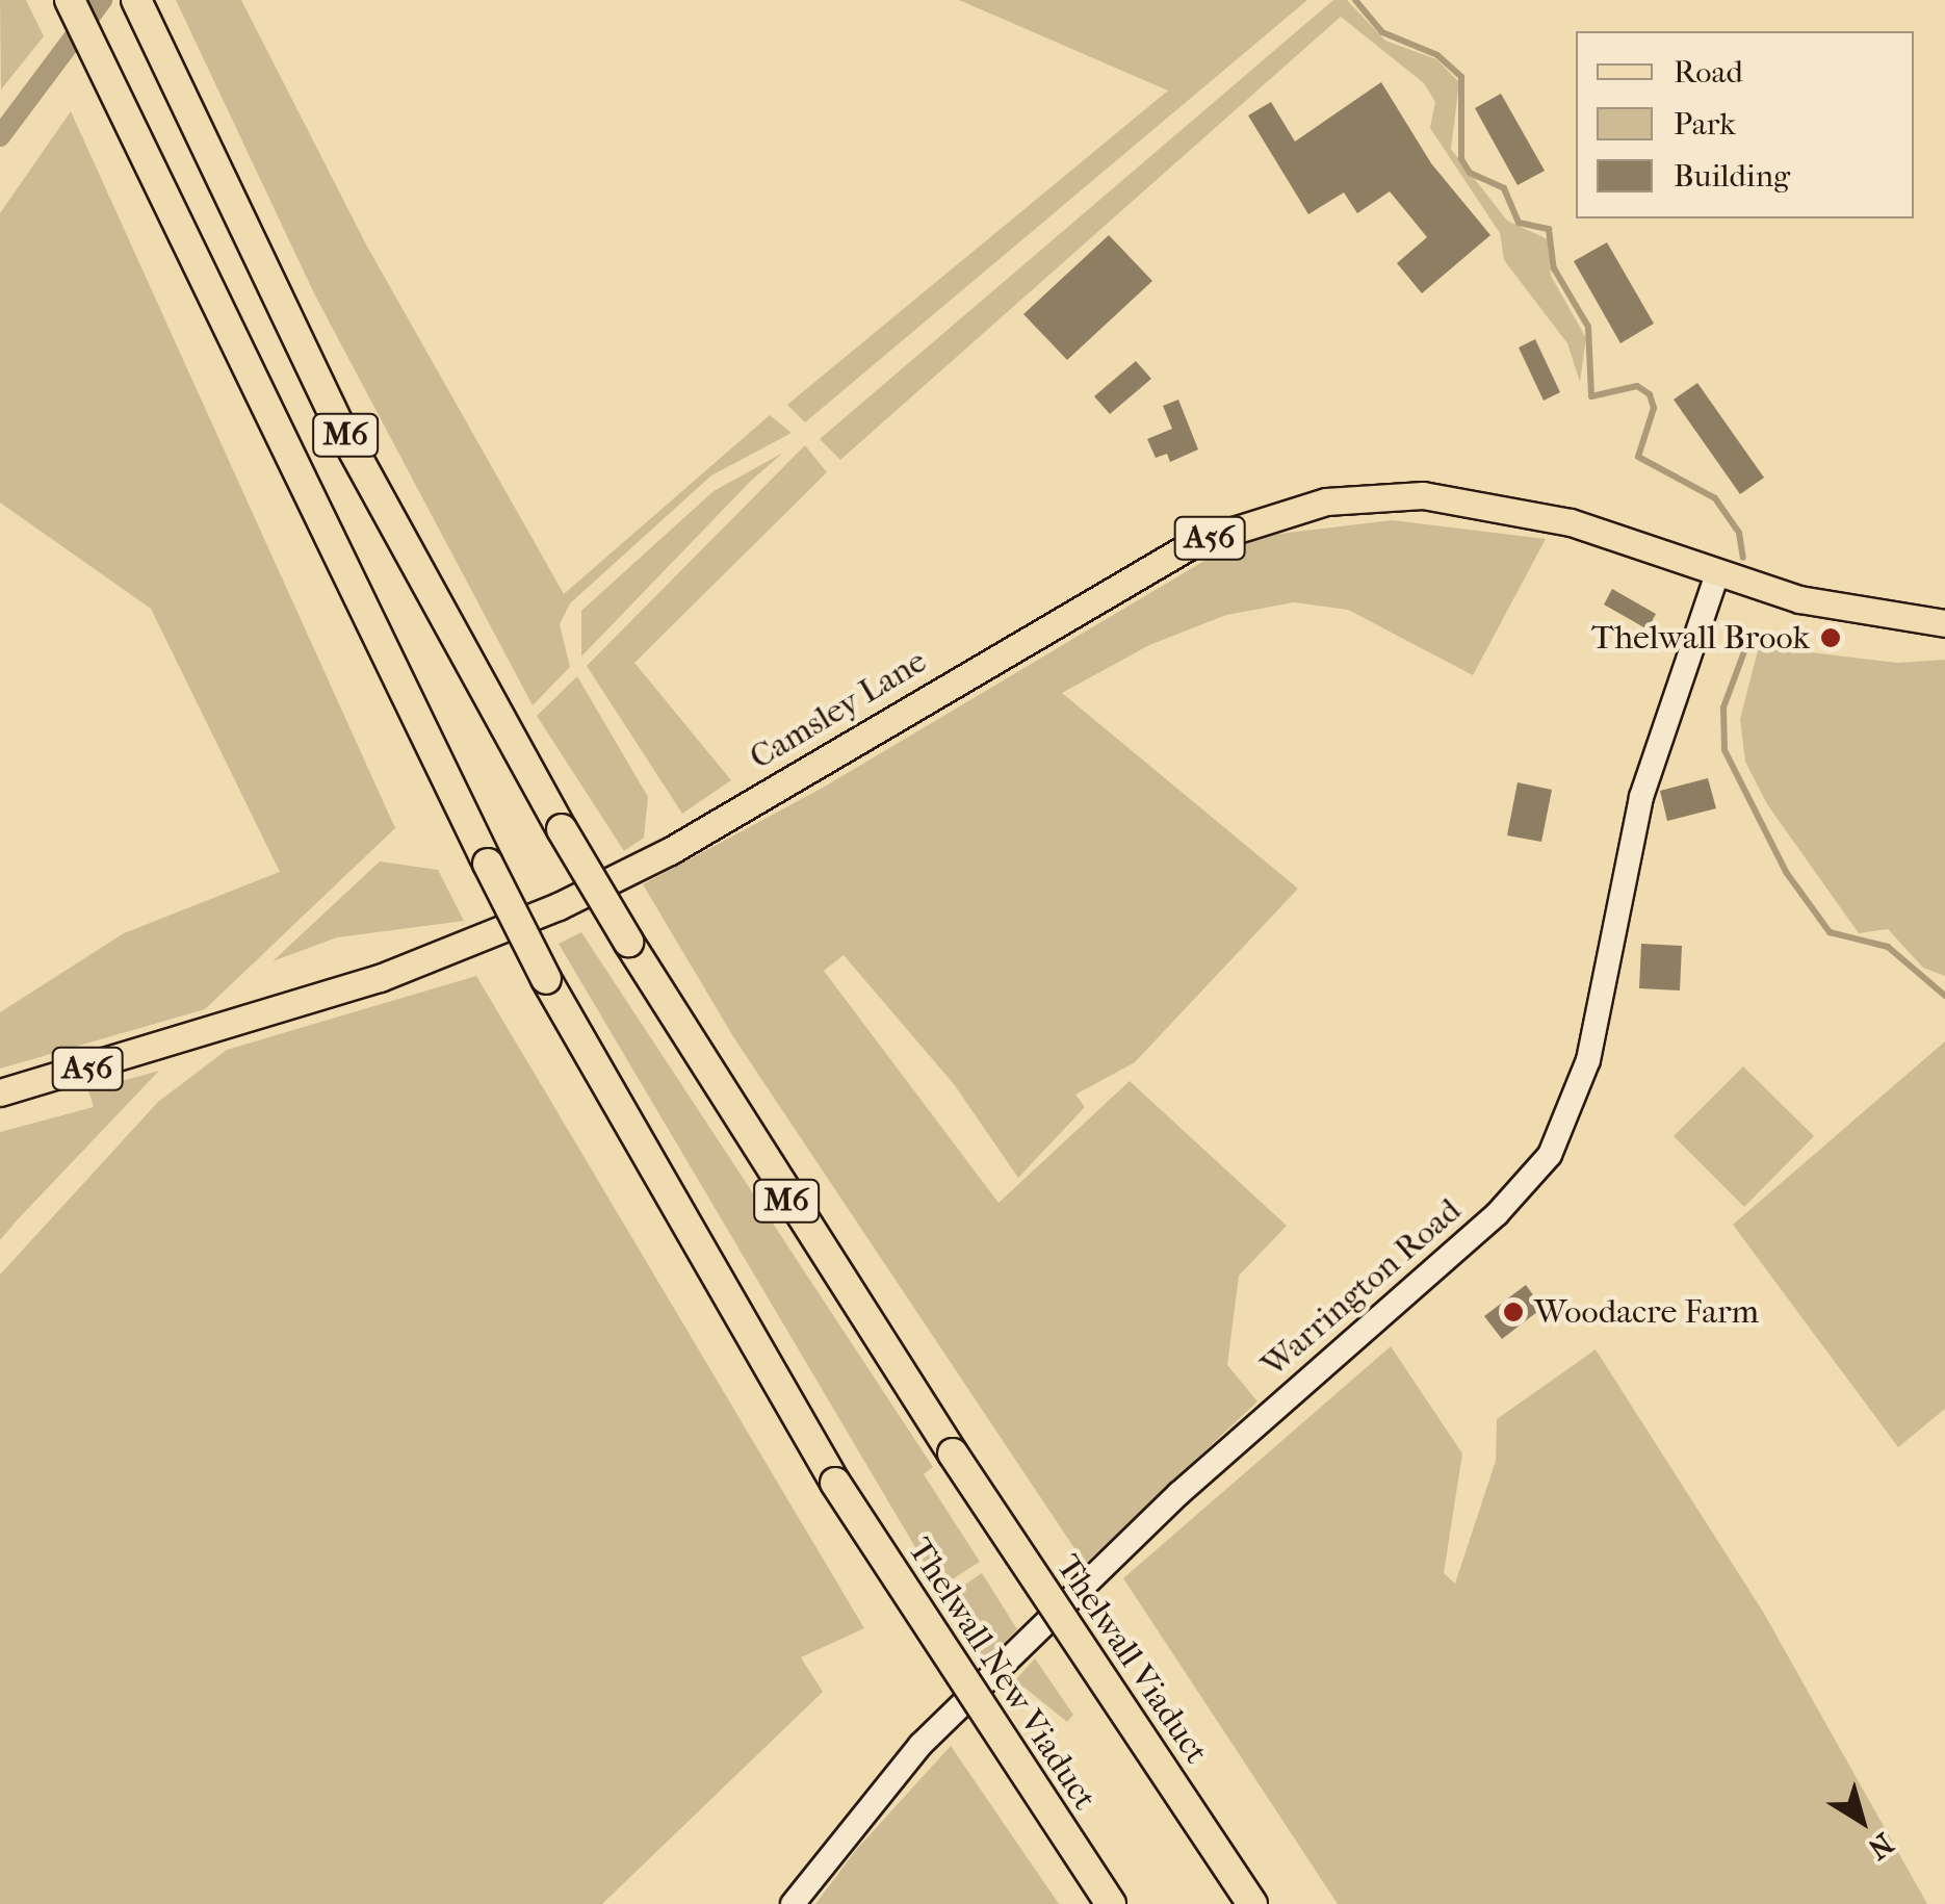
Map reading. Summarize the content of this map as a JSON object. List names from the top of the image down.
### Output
{
  "streets": {
    "highway": ["M6", "Thelwall Viaduct", "Thelwall New Viaduct"],
    "main road": ["A56", "Camsley Lane"],
    "street": ["Warrington Road"]
  },
  "crossings": [
    ["A56", "Camsley Lane"],
    ["A56", "Warrington Road"],
    ["Camsley Lane", "Warrington Road"]
  ],
  "places": ["Thelwall Brook", "Woodacre Farm"],
  "legend": ["Road", "Park", "Building"],
  "north": "bottom right"
}
